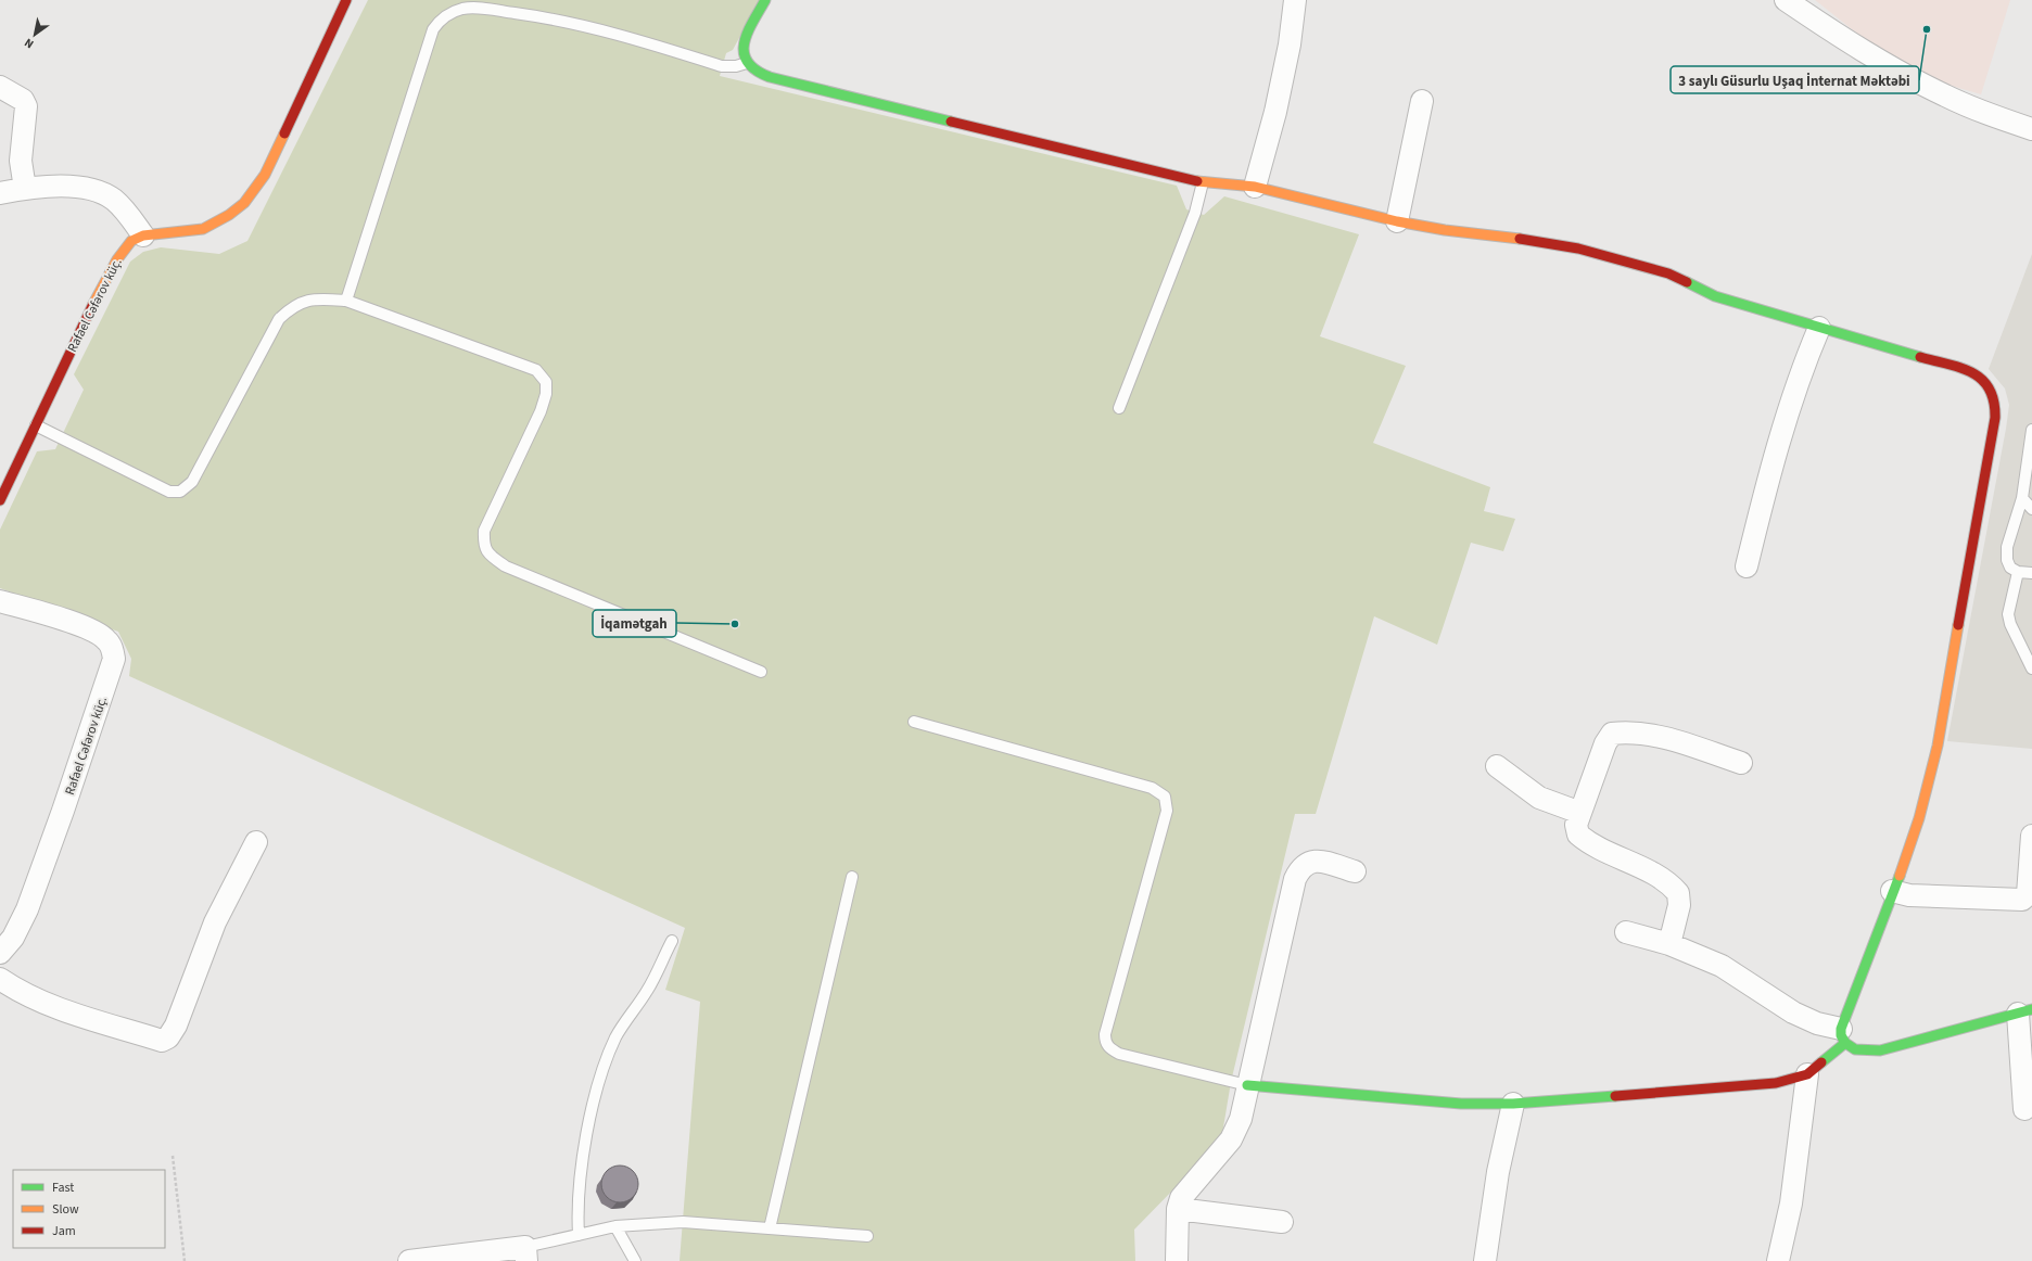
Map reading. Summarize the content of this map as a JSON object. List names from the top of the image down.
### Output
{
  "streets": {
    "street": ["Rafael Cəfərov küç."]
  },
  "places": ["3 saylı Güsurlu Uşaq İnternat Məktəbi", "İqamətgah"],
  "legend": ["Fast", "Slow", "Jam"],
  "north": "bottom left"
}
